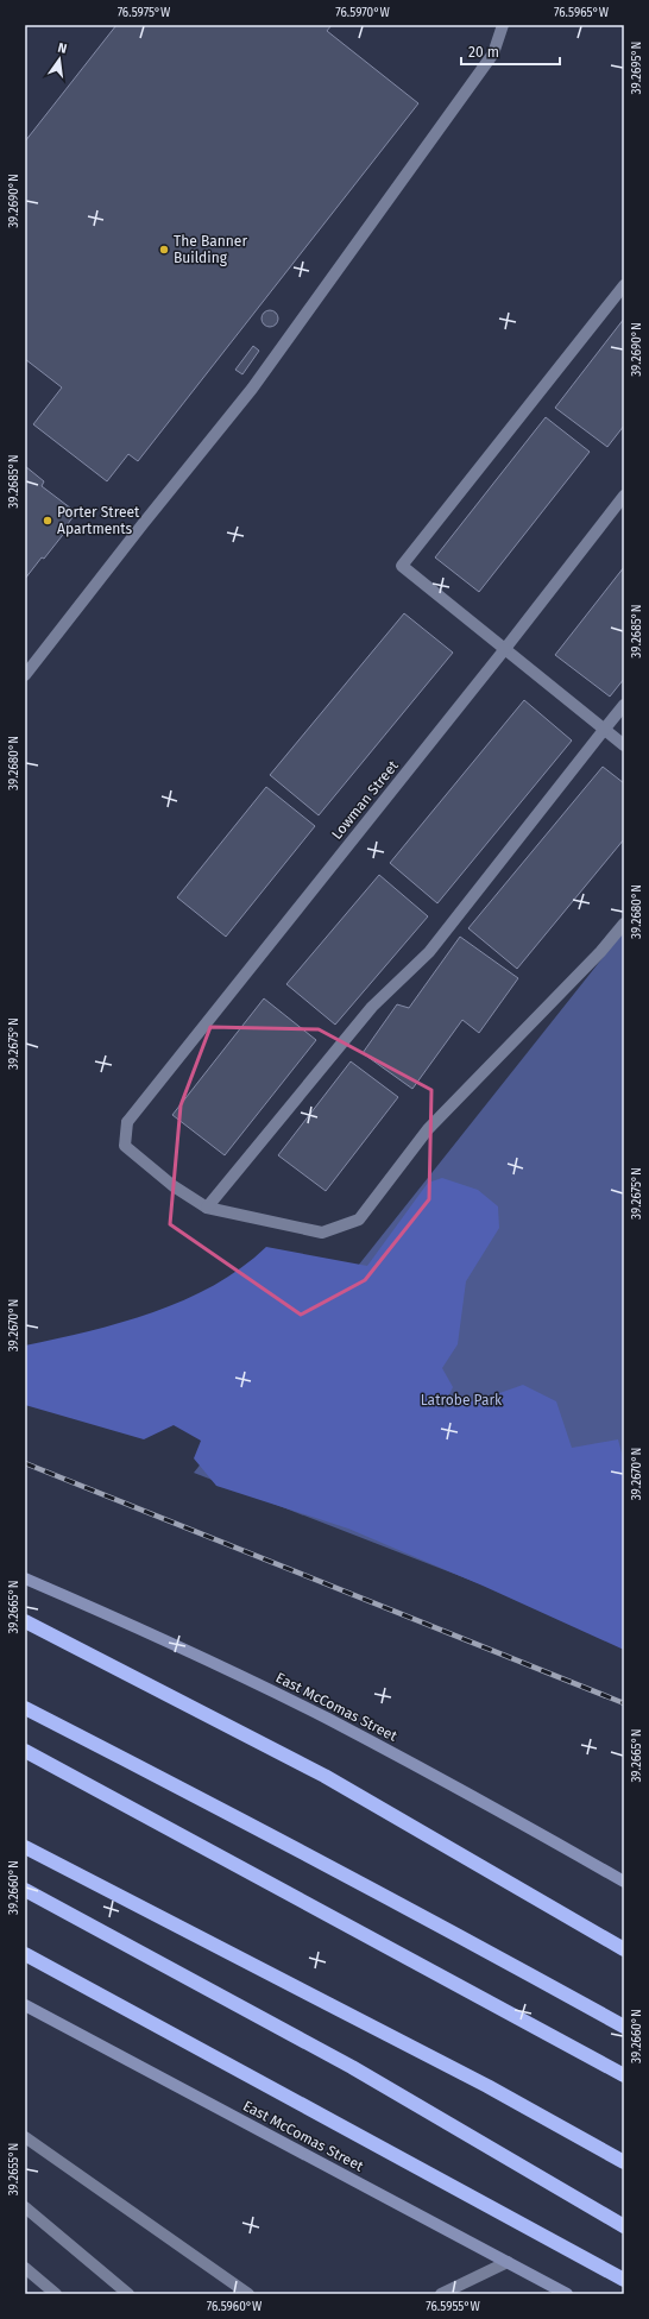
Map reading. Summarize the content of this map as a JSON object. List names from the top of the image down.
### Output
{
  "streets": {
    "street": ["Lowman Street", "East McComas Street"]
  },
  "parks": ["Latrobe Park"],
  "places": ["The Banner Building", "Porter Street Apartments"],
  "scale_bar": "20 m",
  "north": "top",
  "coordinates": [
    "76.5975°W",
    "76.5970°W",
    "76.5965°W",
    "39.2695°N",
    "39.2690°N",
    "39.2685°N",
    "39.2680°N",
    "39.2675°N",
    "39.2670°N",
    "39.2665°N",
    "39.2660°N",
    "39.2655°N",
    "76.5960°W",
    "76.5955°W"
  ]
}
